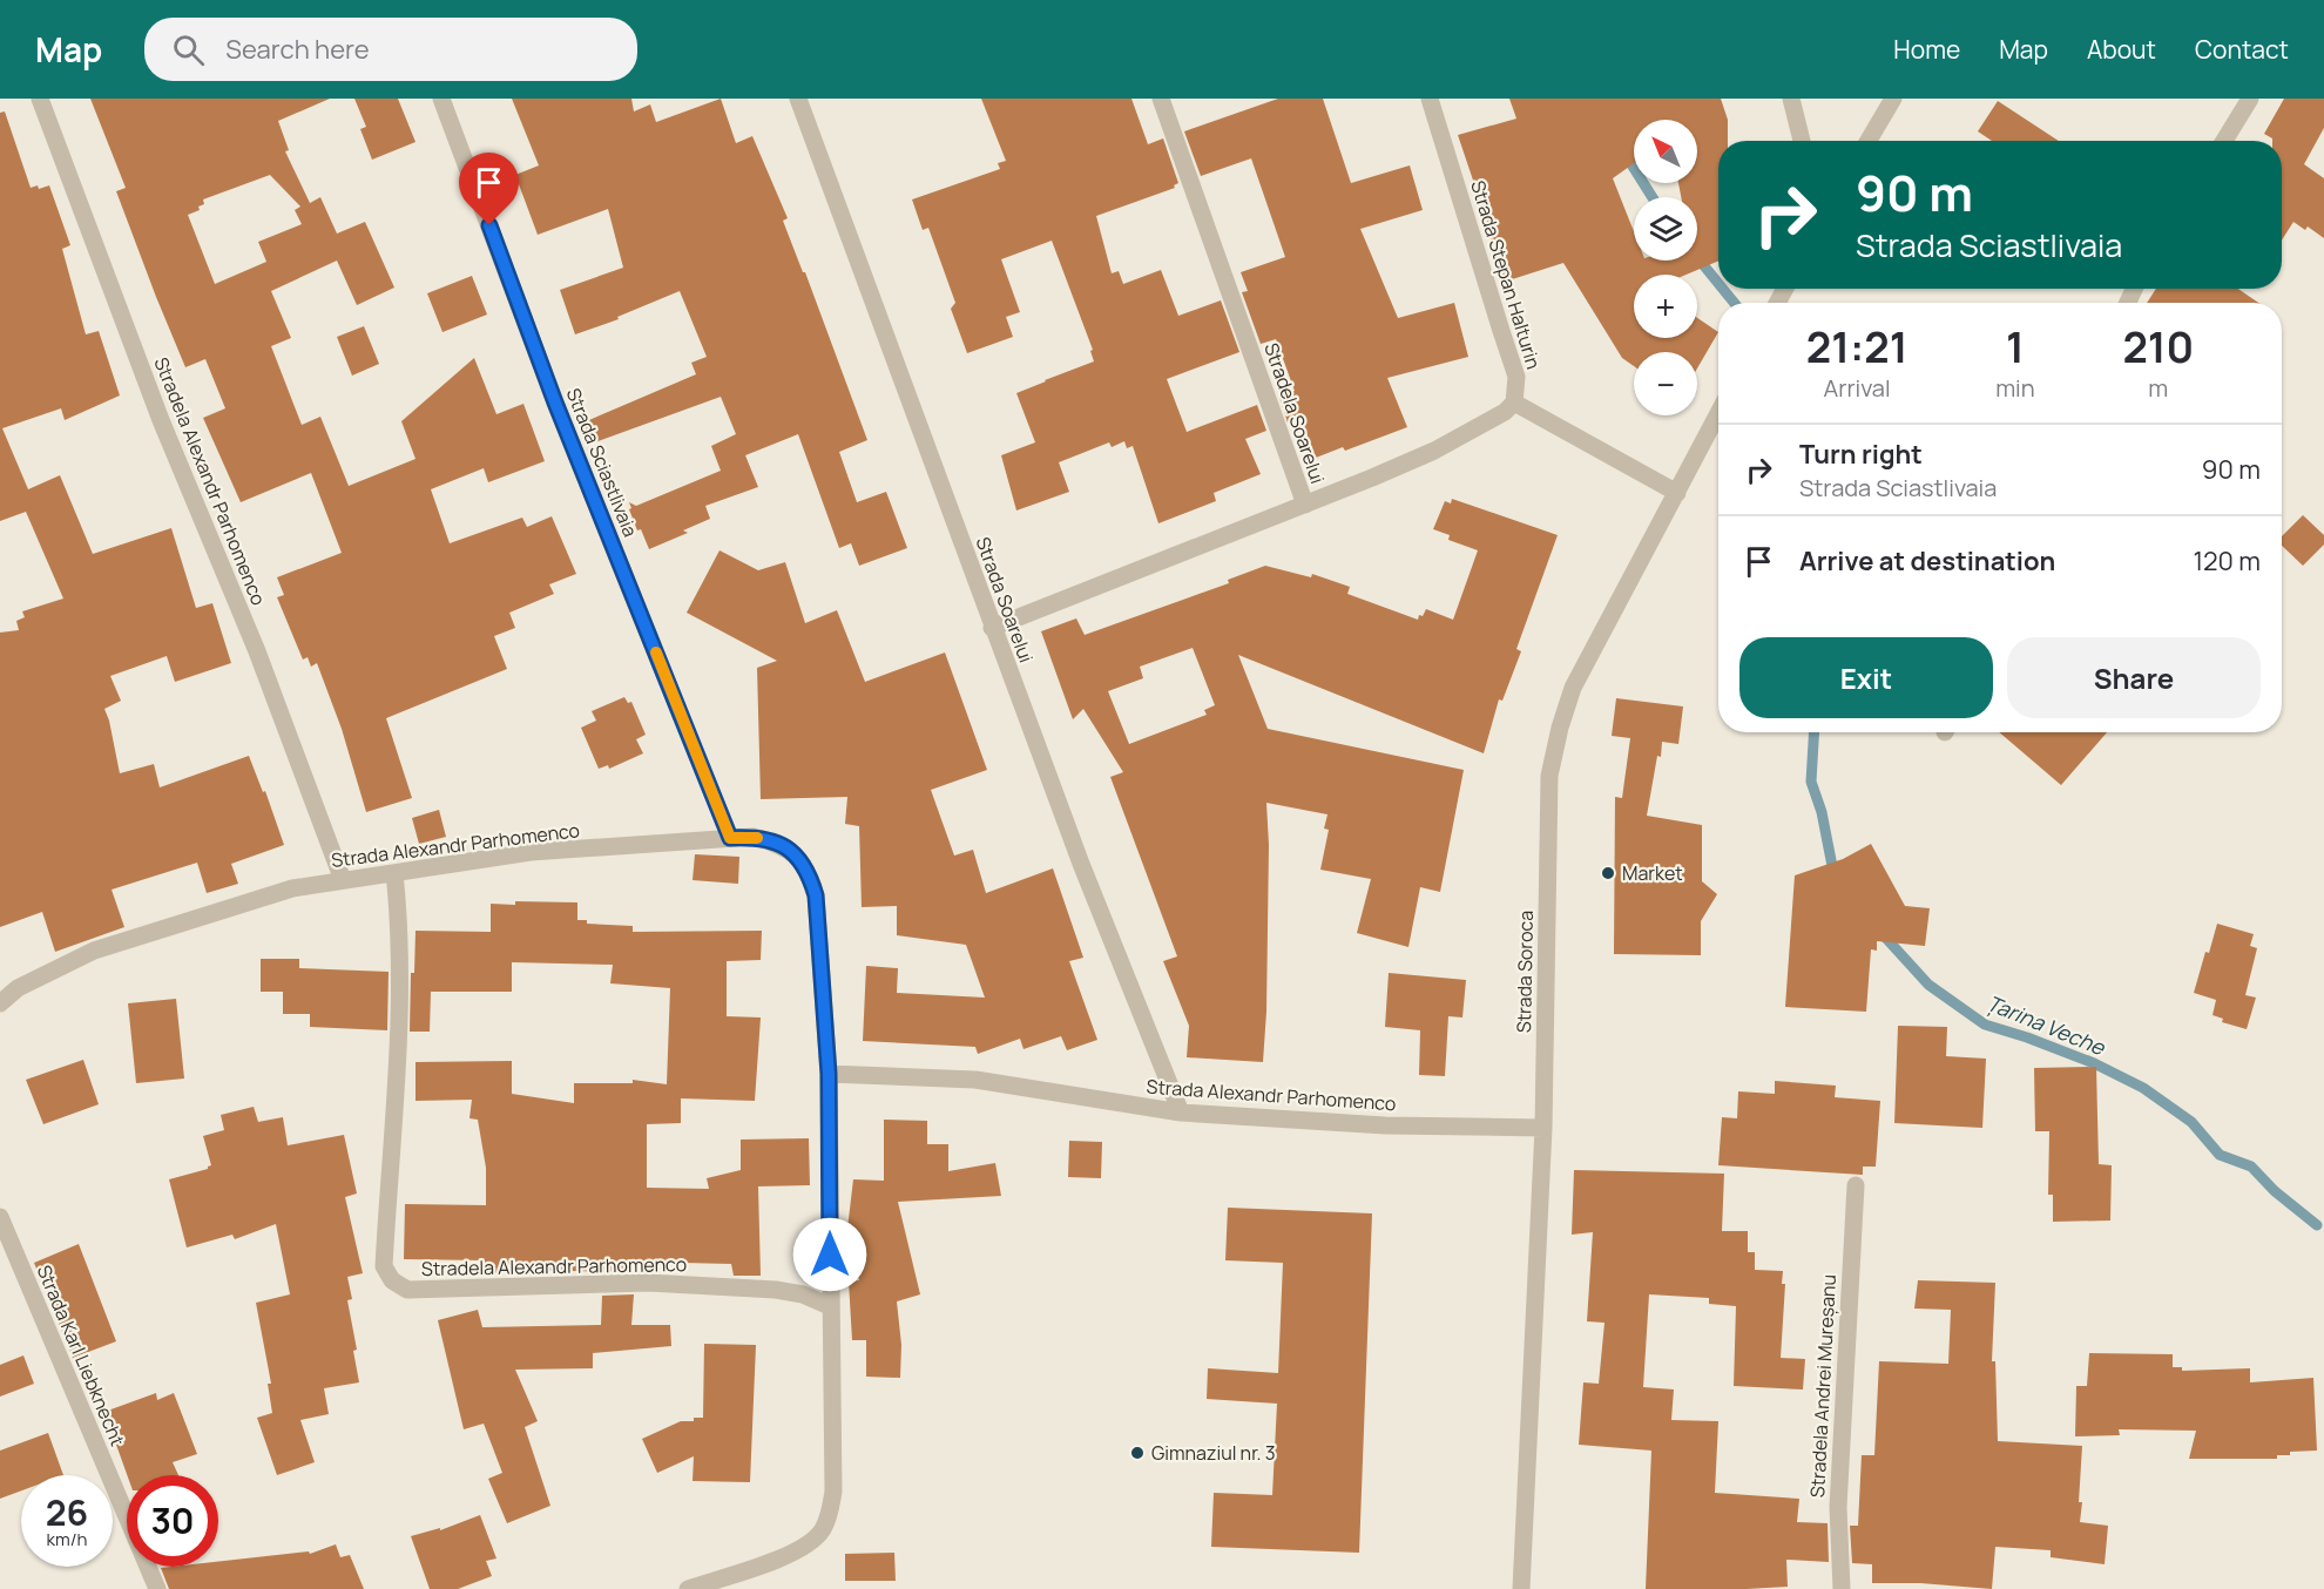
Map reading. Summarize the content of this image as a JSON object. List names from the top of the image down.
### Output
{
  "streets": {
    "street": [
      "Strada Stepan Halturin",
      "Stradela Soarelui",
      "Strada Sciastlivaia",
      "Stradela Alexandr Parhomenco",
      "Strada Soarelui",
      "Strada Alexandr Parhomenco",
      "Strada Soroca",
      "Strada Karl Liebknecht",
      "Stradela Andrei Mureșanu"
    ]
  },
  "crossings": [
    ["Stradela Soarelui", "Strada Soarelui"],
    ["Strada Sciastlivaia", "Strada Alexandr Parhomenco"],
    ["Stradela Alexandr Parhomenco", "Strada Alexandr Parhomenco"],
    ["Strada Soarelui", "Strada Alexandr Parhomenco"],
    ["Strada Alexandr Parhomenco", "Strada Soroca"]
  ],
  "water": ["Țarina Veche"],
  "places": ["Market", "Gimnaziul nr. 3"],
  "north": "top left",
  "page": {
    "header": "Map",
    "search": "Search here",
    "nav": [
      "Home",
      "Map",
      "About",
      "Contact"
    ],
    "map_buttons": ["+", "−"],
    "turn": ["90 m", "Strada Sciastlivaia"],
    "eta": [
      "21:21",
      "Arrival",
      "1",
      "min",
      "210",
      "m"
    ],
    "list": [
      {
        "name": "Turn right",
        "note": "Strada Sciastlivaia",
        "value": "90 m"
      },
      {
        "name": "Arrive at destination",
        "value": "120 m"
      }
    ],
    "buttons": ["Exit", "Share"],
    "speed": "26 km/h",
    "limit": "30"
  }
}
